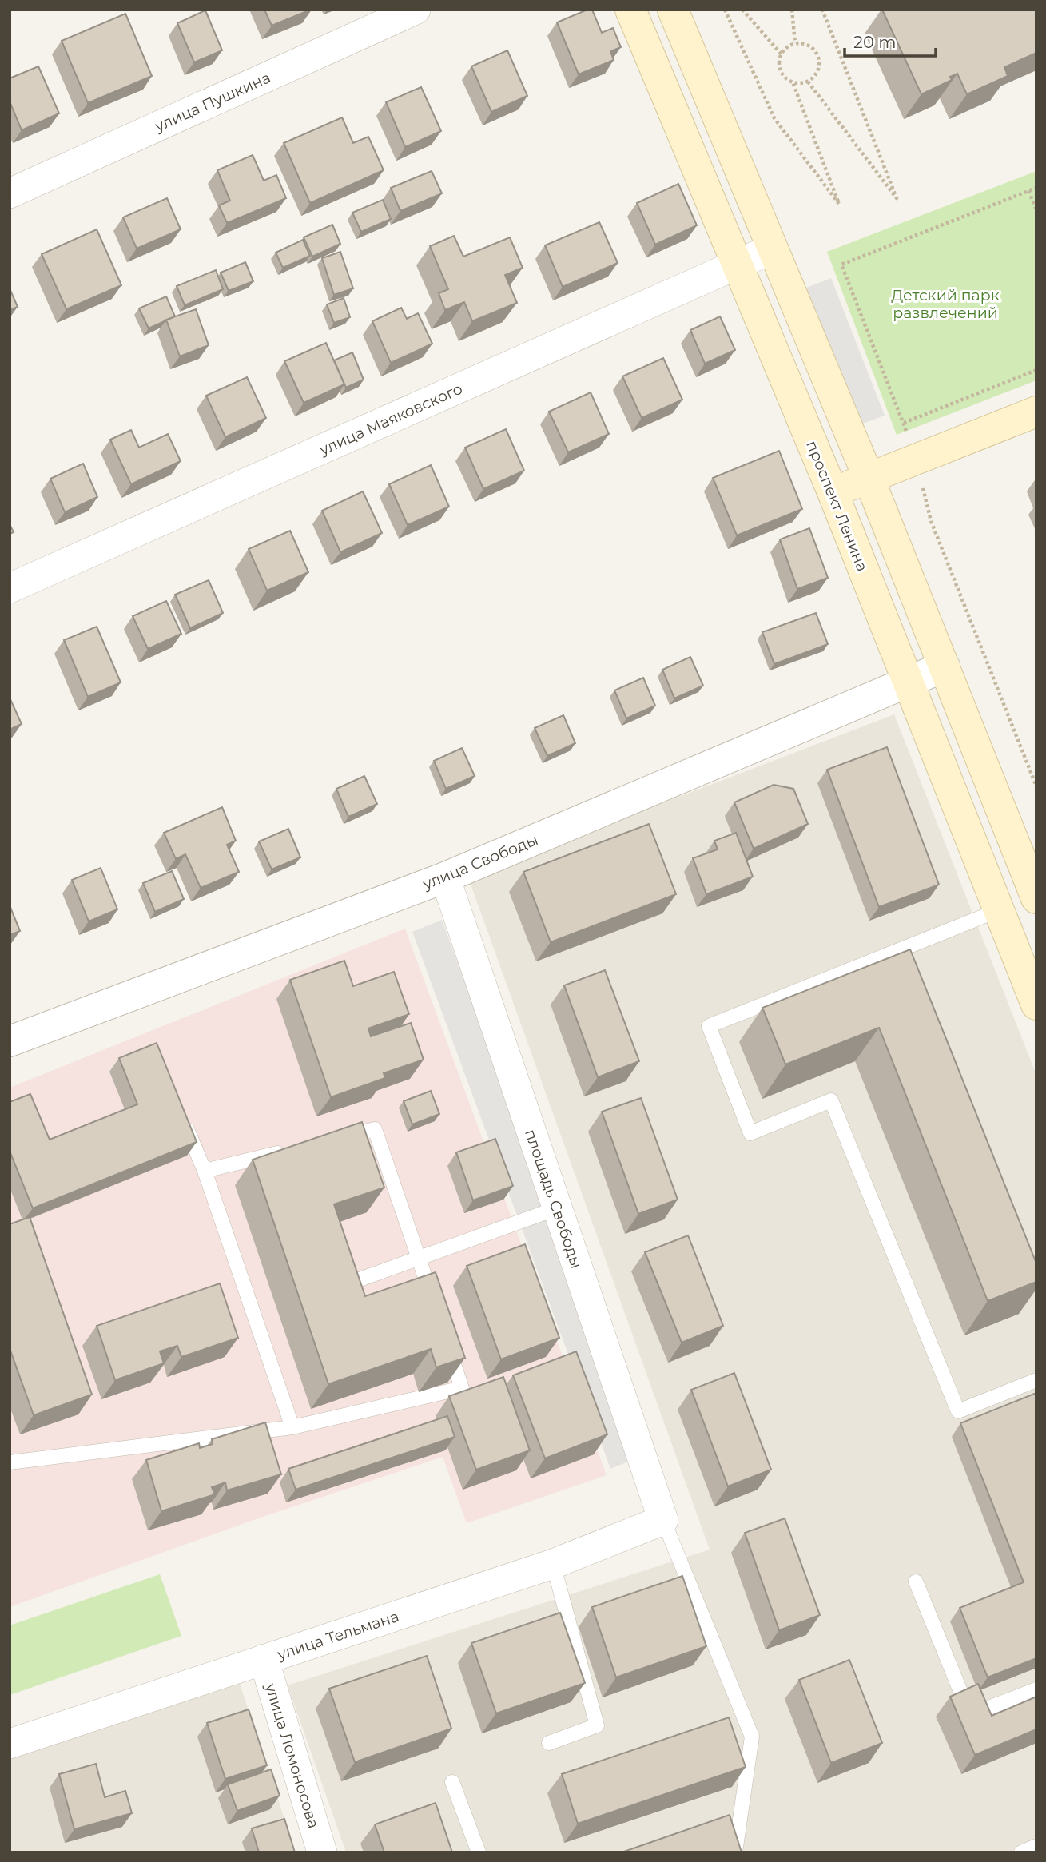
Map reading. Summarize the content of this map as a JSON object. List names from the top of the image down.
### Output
{
  "streets": {
    "main road": ["проспект Ленина"],
    "street": [
      "улица Пушкина",
      "улица Маяковского",
      "улица Свободы",
      "площадь Свободы",
      "улица Тельмана",
      "улица Ломоносова"
    ]
  },
  "crossings": [
    ["улица Маяковского", "проспект Ленина"],
    ["проспект Ленина", "улица Свободы"],
    ["улица Свободы", "площадь Свободы"],
    ["площадь Свободы", "улица Тельмана"],
    ["улица Тельмана", "улица Ломоносова"]
  ],
  "parks": ["Детский парк развлечений"],
  "scale_bar": "20 m"
}
